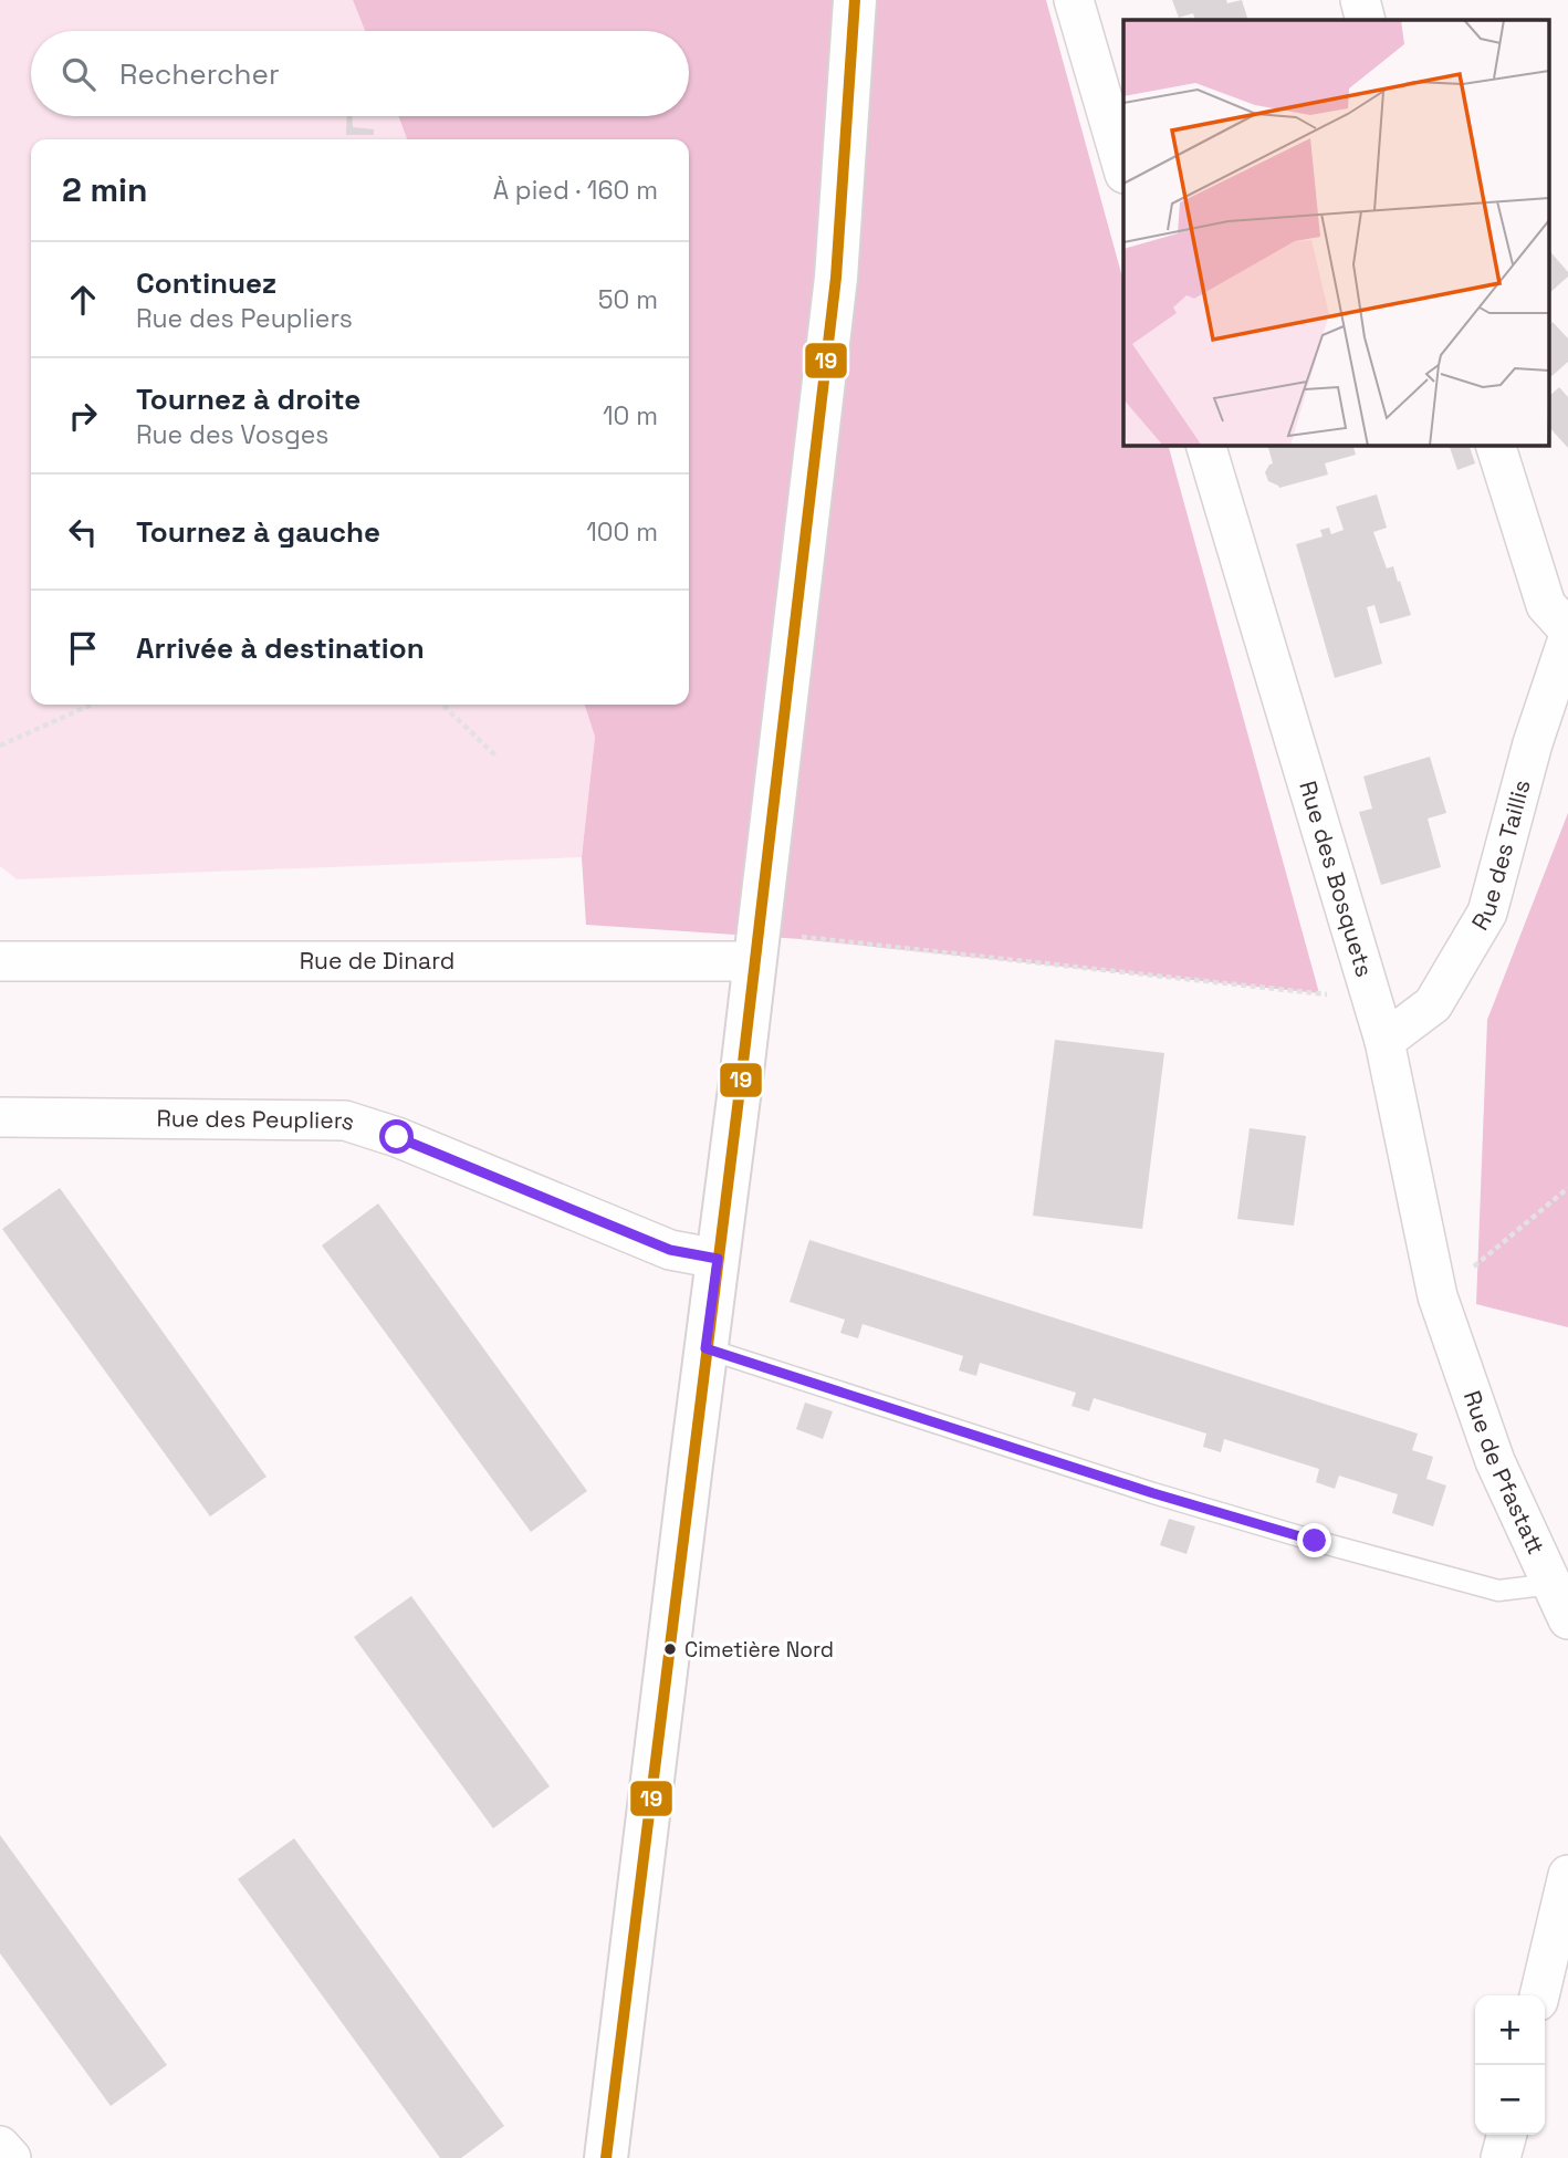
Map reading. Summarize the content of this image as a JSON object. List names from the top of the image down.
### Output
{
  "streets": {
    "street": [
      "Rue des Taillis",
      "Rue des Bosquets",
      "Rue de Dinard",
      "Rue des Peupliers",
      "Rue de Pfastatt"
    ]
  },
  "crossings": [
    ["Rue des Taillis", "Rue des Bosquets"],
    ["Rue des Bosquets", "Rue de Pfastatt"]
  ],
  "places": ["Cimetière Nord"],
  "lines": ["transit line 19"],
  "page": {
    "search": "Rechercher",
    "heading": ["2 min", "À pied · 160 m"],
    "list": [
      ["Continuez", "Rue des Peupliers", "50 m"],
      ["Tournez à droite", "Rue des Vosges", "10 m"],
      ["Tournez à gauche", "100 m"],
      "Arrivée à destination"
    ],
    "map_buttons": ["+", "−"]
  }
}
